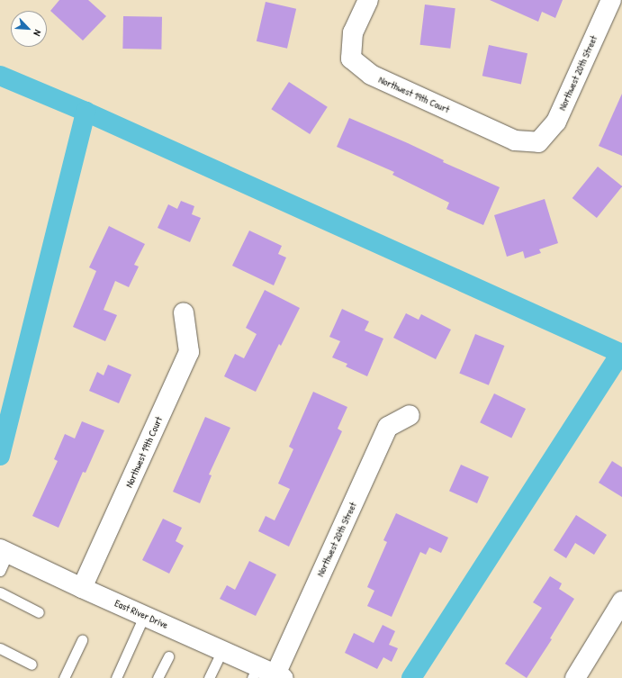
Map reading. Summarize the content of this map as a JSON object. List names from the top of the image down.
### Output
{
  "streets": {
    "street": ["Northwest 20th Street", "Northwest 19th Court", "East River Drive"]
  },
  "crossings": [
    ["Northwest 20th Street", "Northwest 19th Court"],
    ["Northwest 20th Street", "East River Drive"],
    ["Northwest 19th Court", "East River Drive"]
  ],
  "north": "bottom right"
}
